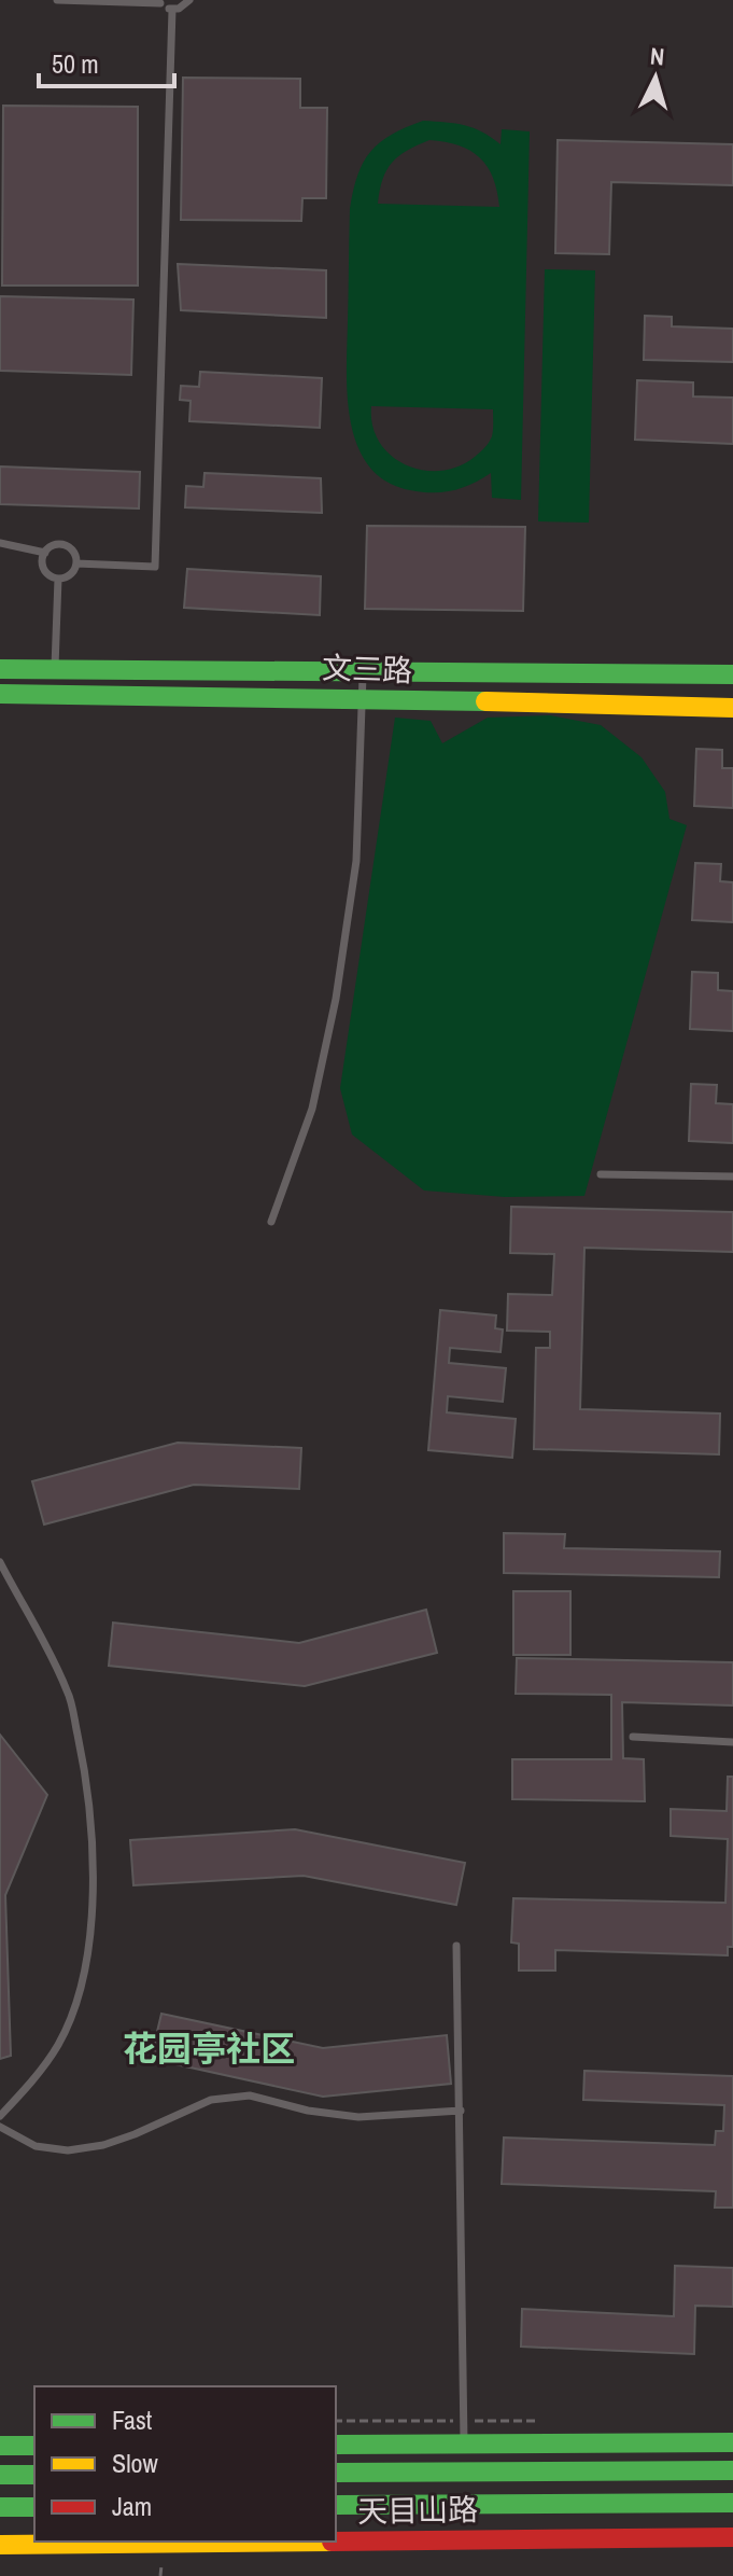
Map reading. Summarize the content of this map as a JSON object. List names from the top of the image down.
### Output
{
  "streets": {
    "main road": ["文三路", "天目山路"]
  },
  "districts": ["花园亭社区"],
  "legend": ["Fast", "Slow", "Jam"],
  "scale_bar": "50 m",
  "north": "top"
}
